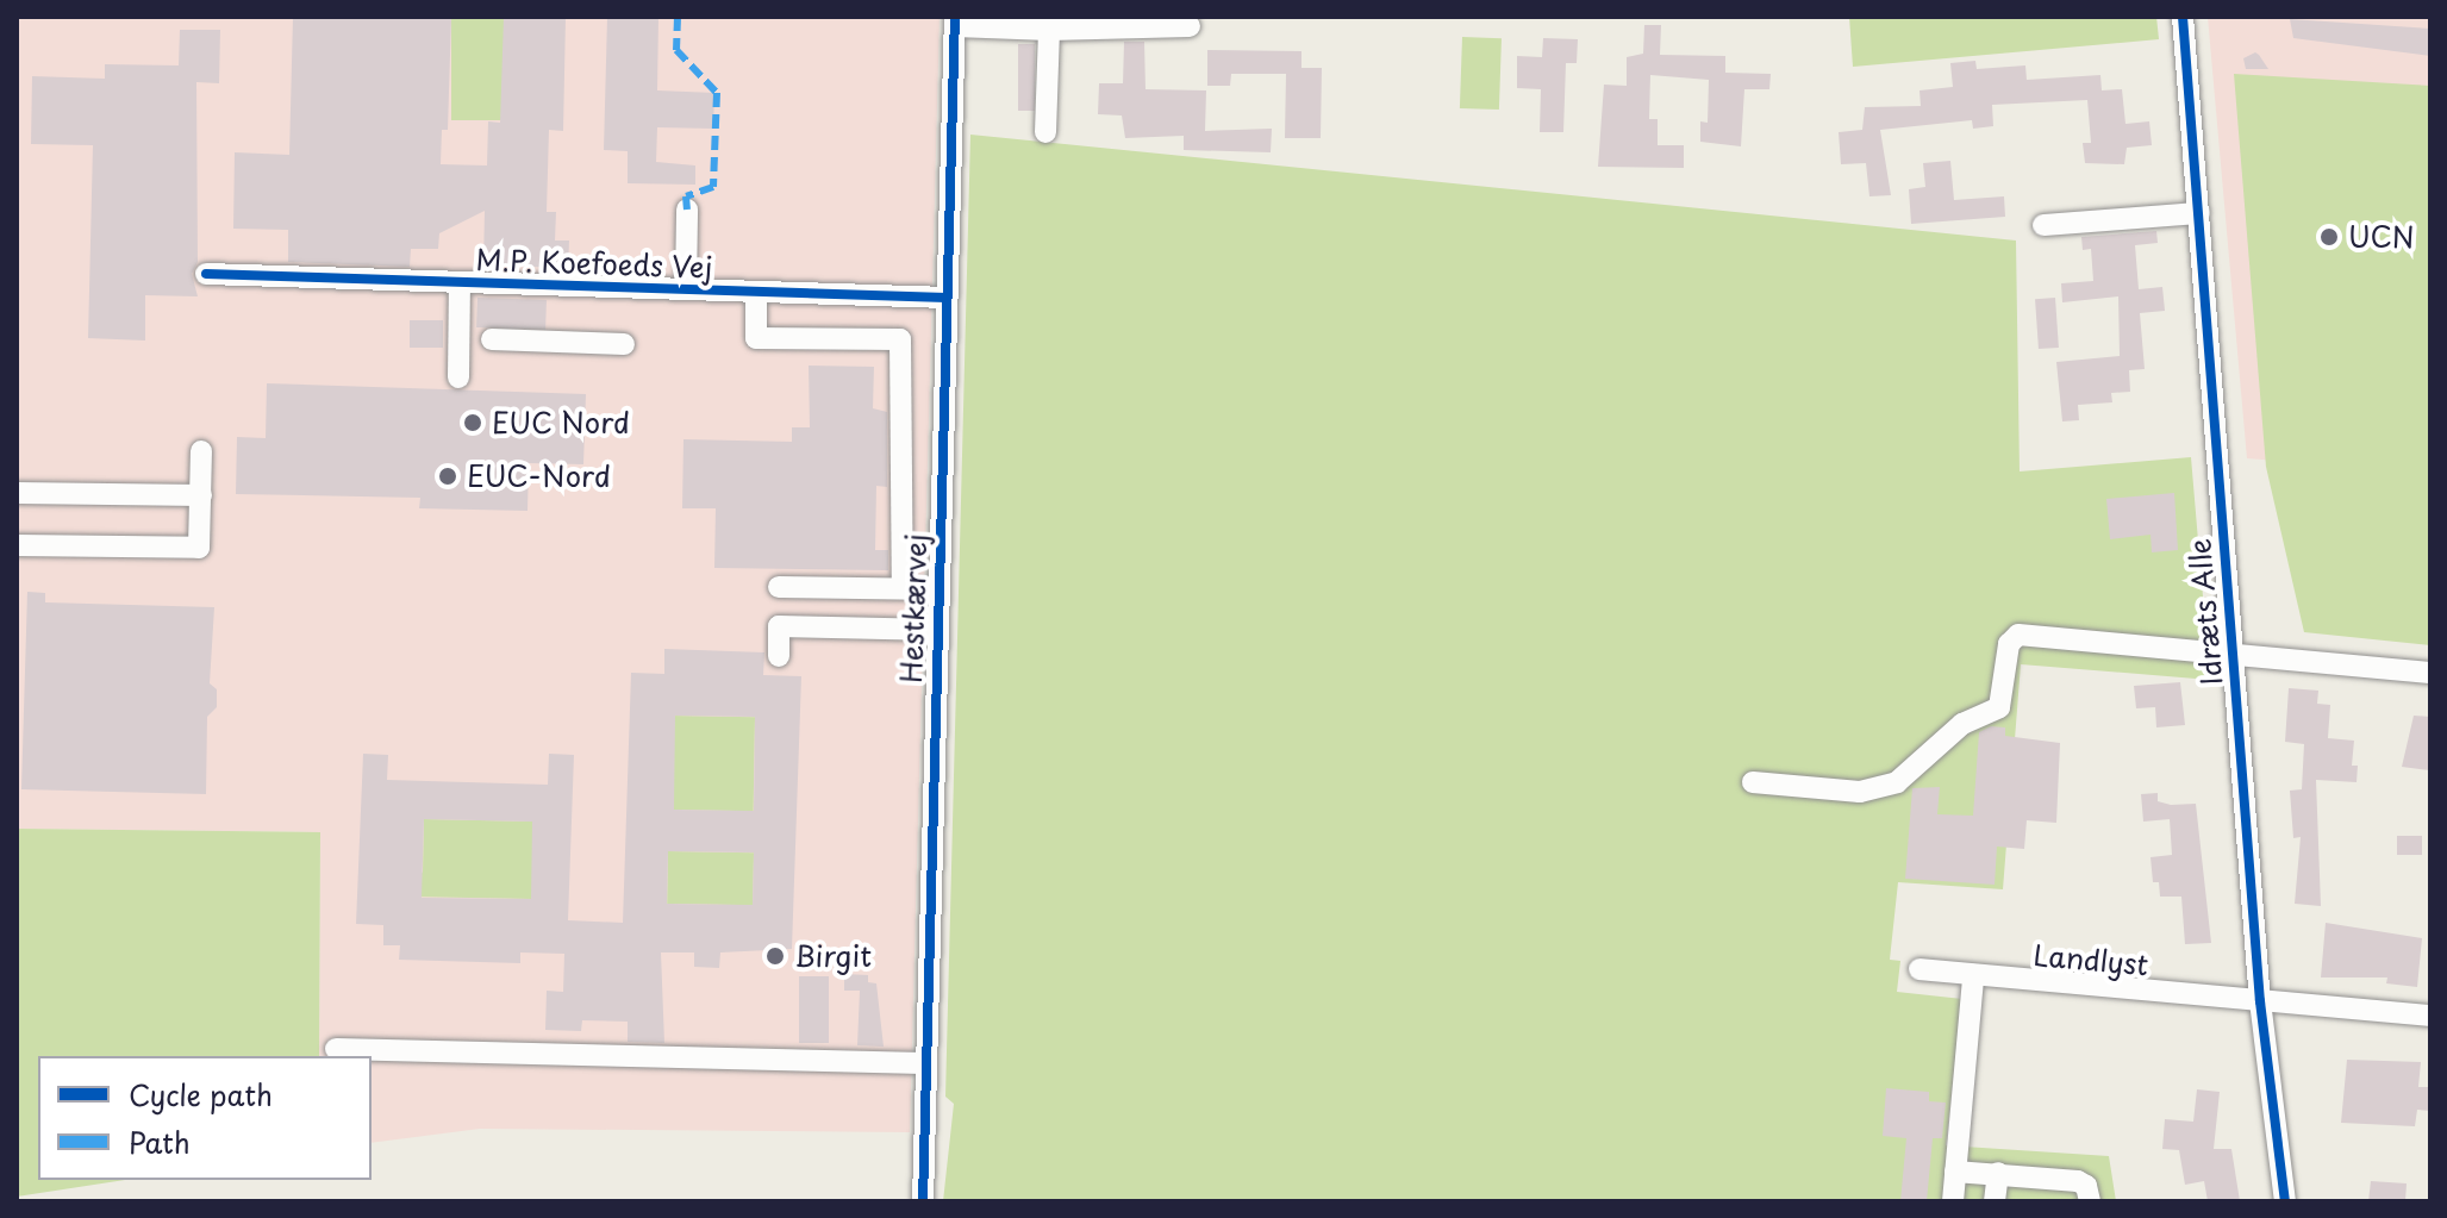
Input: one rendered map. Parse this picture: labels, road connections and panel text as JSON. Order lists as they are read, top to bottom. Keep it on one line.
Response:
{"streets":{"street":["M.P. Koefoeds Vej","Hestkærvej","Idræts Alle","Landlyst"]},"crossings":[["M.P. Koefoeds Vej","Hestkærvej"],["Idræts Alle","Landlyst"]],"places":["UCN","EUC Nord","EUC-Nord","Birgit"],"legend":["Cycle path","Path"]}
